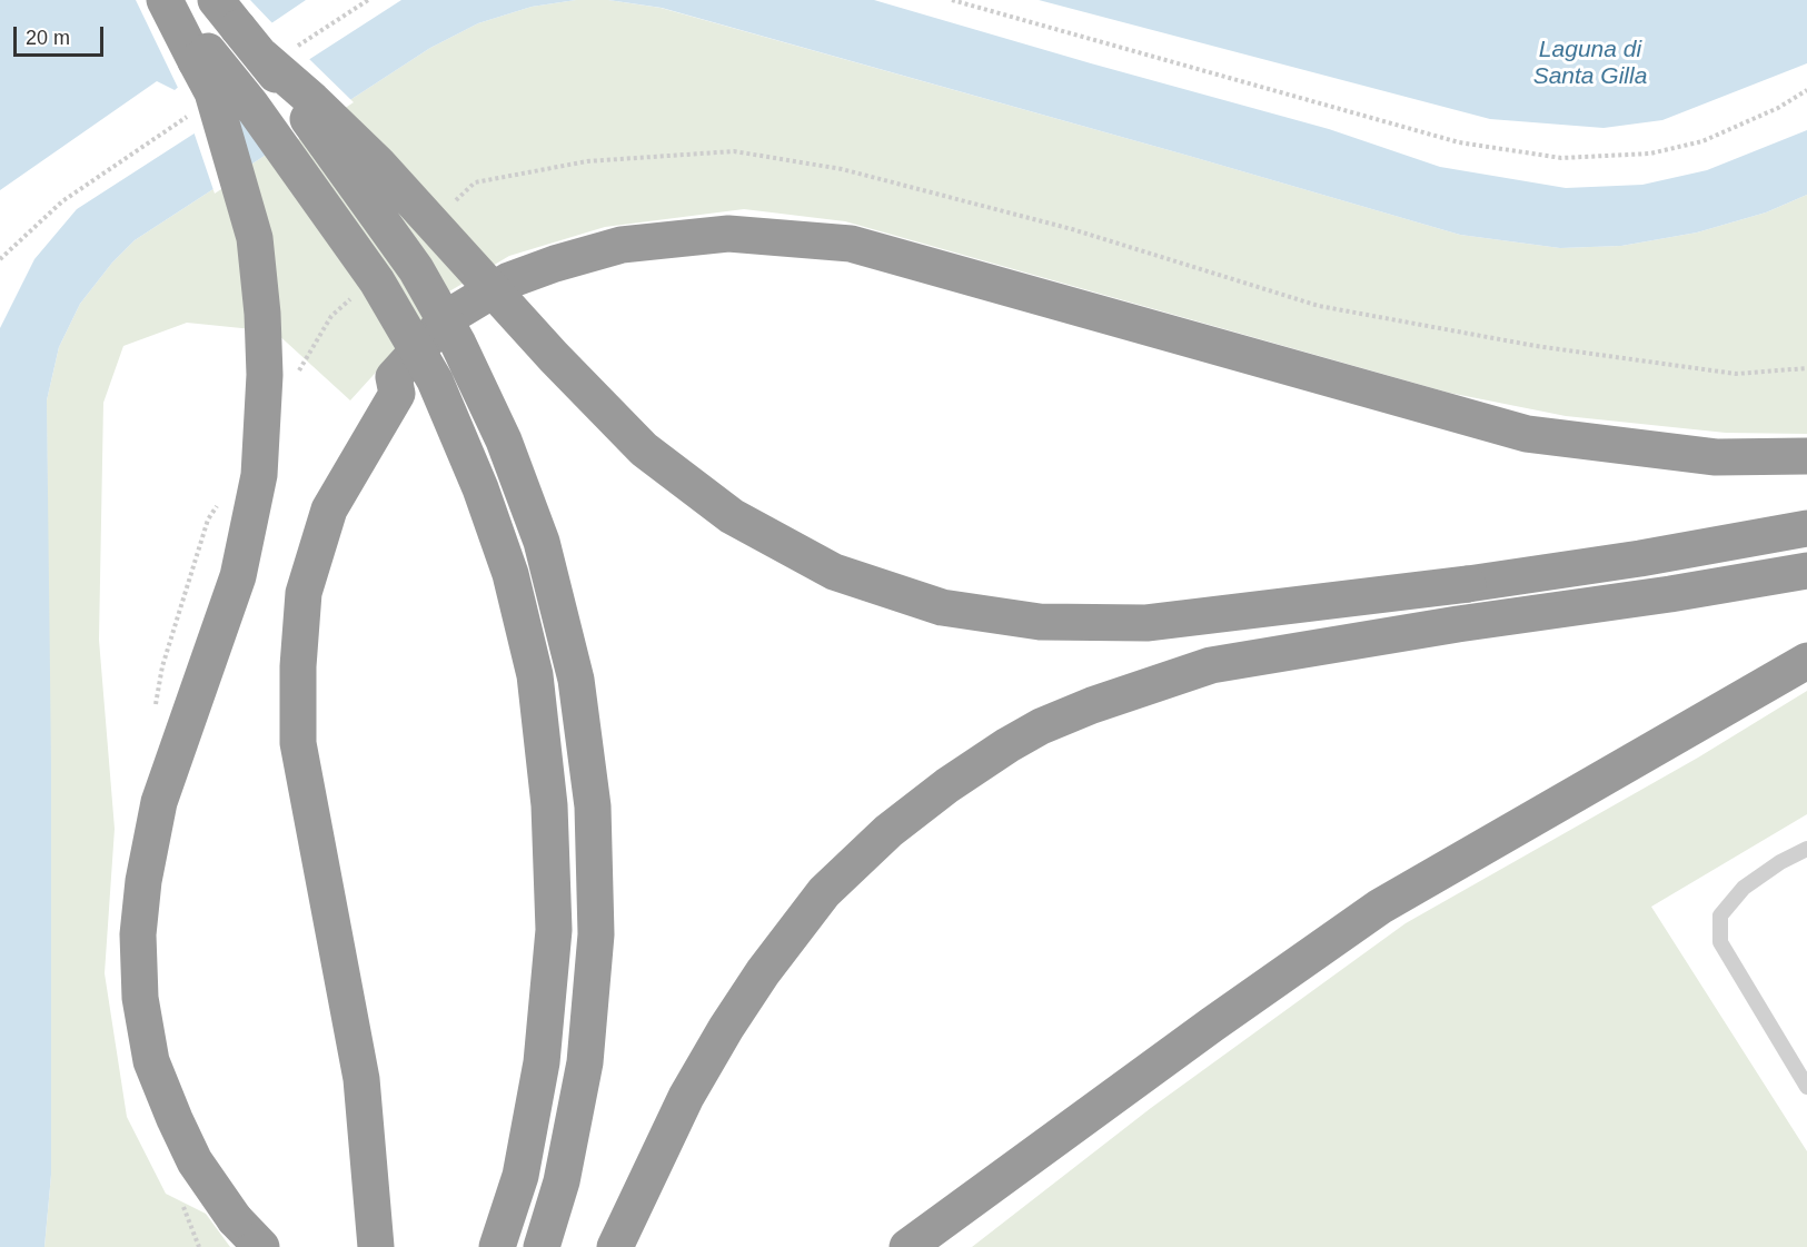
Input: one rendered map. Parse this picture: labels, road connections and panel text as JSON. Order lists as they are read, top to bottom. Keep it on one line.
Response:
{"water":["Laguna di Santa Gilla"],"scale_bar":"20 m"}
